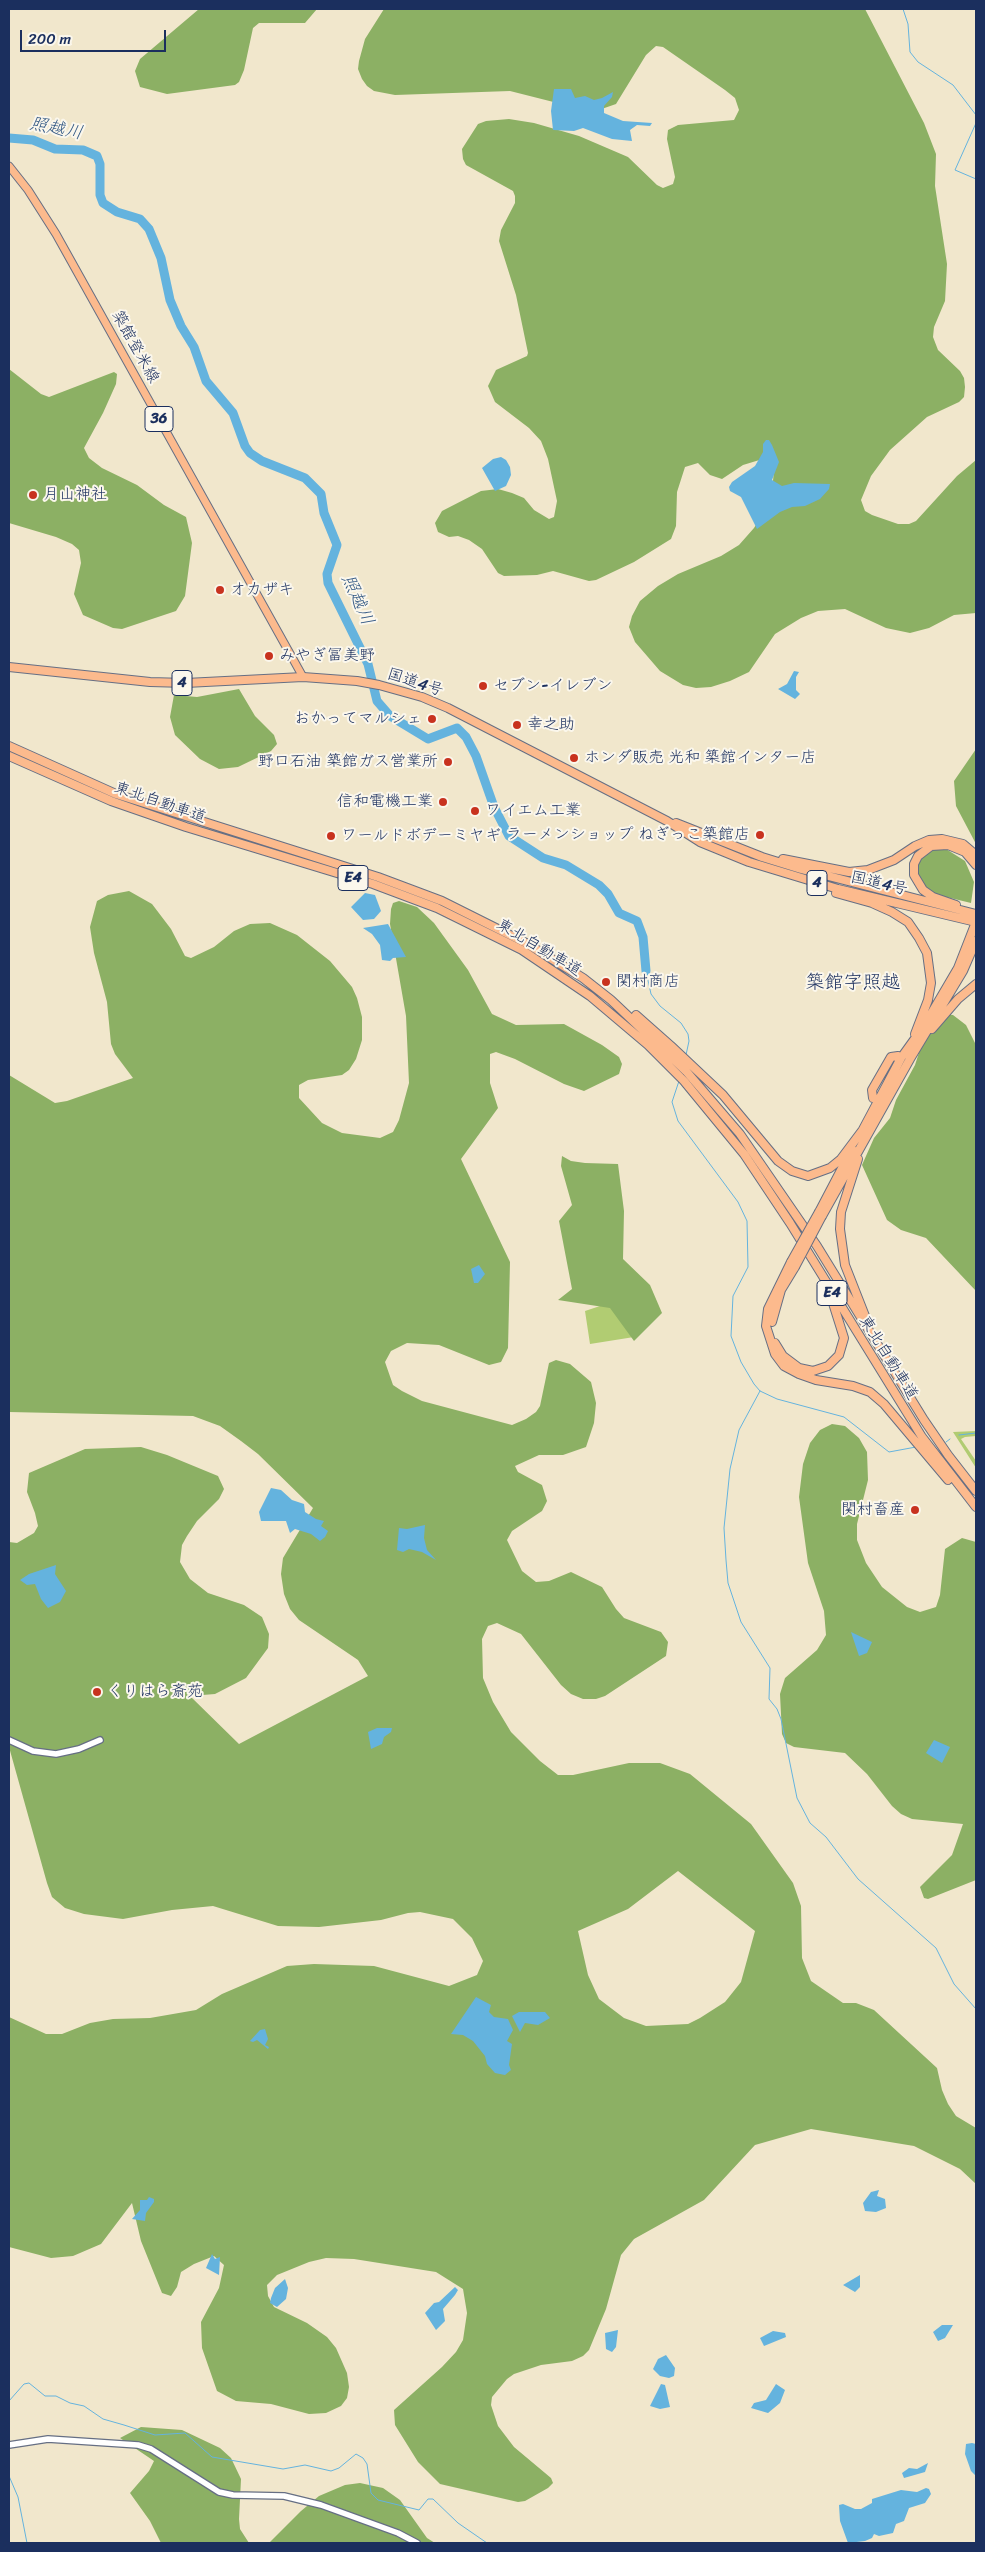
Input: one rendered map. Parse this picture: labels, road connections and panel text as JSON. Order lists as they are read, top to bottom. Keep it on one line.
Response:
{"streets":{"highway":["4","国道4号","東北自動車道","E4"],"main road":["築館登米線","36"]},"crossings":[["築館登米線","国道4号"]],"districts":["築館字照越"],"water":["照越川"],"places":["月山神社","オカザキ","みやぎ冨美野","セブン-イレブン","おかってマルシェ","幸之助","ホンダ販売 光和 築館インター店","野口石油 築館ガス営業所","信和電機工業","ワイエム工業","ラーメンショップ ねぎっこ築館店","ワールドボデーミヤギ","関村商店","関村畜産","くりはら斎苑"],"scale_bar":"200 m"}
